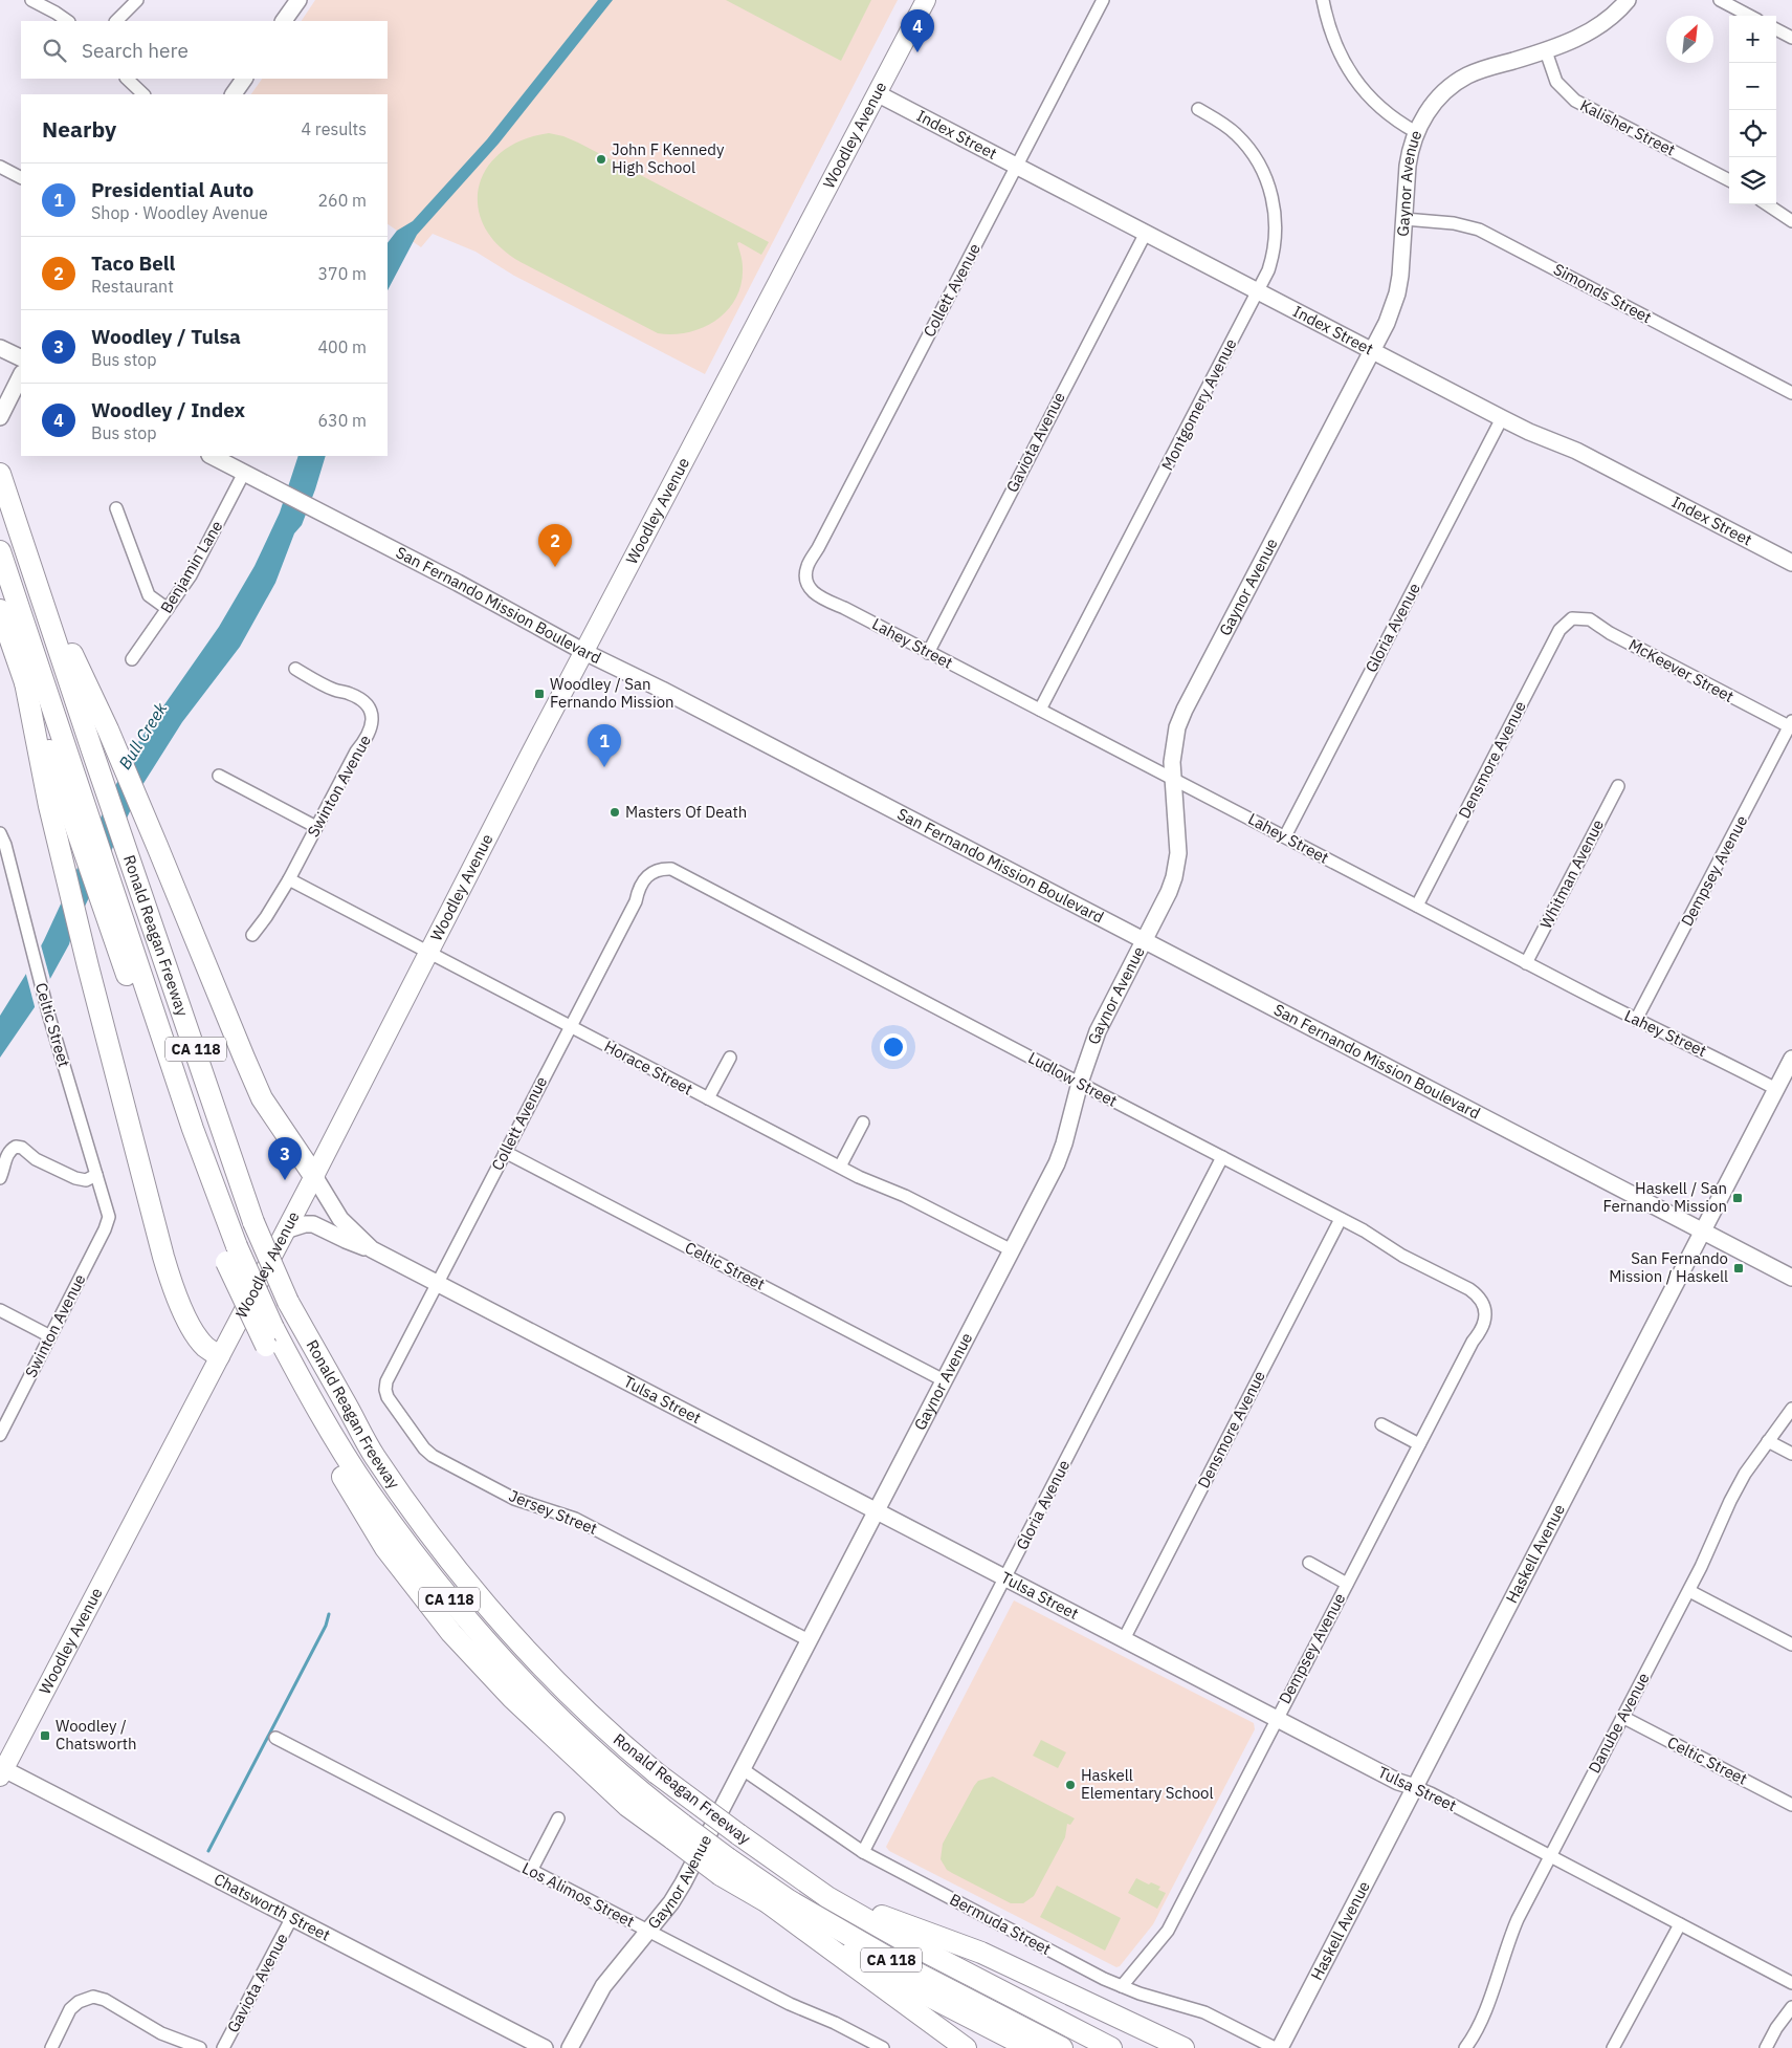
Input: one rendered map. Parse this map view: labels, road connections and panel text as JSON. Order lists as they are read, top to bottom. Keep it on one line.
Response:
{"streets":{"highway":["Ronald Reagan Freeway","CA 118"],"main road":["Woodley Avenue"],"street":["Kalisher Street","Index Street","Gaynor Avenue","Collett Avenue","Simonds Street","Montgomery Avenue","Gaviota Avenue","Benjamin Lane","San Fernando Mission Boulevard","Gloria Avenue","Lahey Street","McKeever Street","Densmore Avenue","Swinton Avenue","Dempsey Avenue","Whitman Avenue","Celtic Street","Horace Street","Ludlow Street","Tulsa Street","Jersey Street","Haskell Avenue","Danube Avenue","Los Alimos Street","Chatsworth Street","Bermuda Street"]},"crossings":[["Kalisher Street","Gaynor Avenue"],["Index Street","Woodley Avenue"],["Index Street","Gaynor Avenue"],["Index Street","Collett Avenue"],["Index Street","Montgomery Avenue"],["Index Street","Gaviota Avenue"],["Index Street","Gloria Avenue"],["Woodley Avenue","San Fernando Mission Boulevard"],["Woodley Avenue","Horace Street"],["Woodley Avenue","Tulsa Street"],["Woodley Avenue","Chatsworth Street"],["Gaynor Avenue","Simonds Street"],["Gaynor Avenue","San Fernando Mission Boulevard"],["Gaynor Avenue","Lahey Street"],["Gaynor Avenue","Celtic Street"],["Gaynor Avenue","Horace Street"],["Gaynor Avenue","Ludlow Street"],["Gaynor Avenue","Tulsa Street"],["Gaynor Avenue","Jersey Street"],["Gaynor Avenue","Los Alimos Street"],["Gaynor Avenue","Bermuda Street"],["Collett Avenue","Lahey Street"],["Collett Avenue","Celtic Street"],["Collett Avenue","Horace Street"],["Collett Avenue","Ludlow Street"],["Collett Avenue","Tulsa Street"],["Collett Avenue","Jersey Street"],["Montgomery Avenue","Lahey Street"],["Gaviota Avenue","Lahey Street"],["Gaviota Avenue","Chatsworth Street"],["Benjamin Lane","San Fernando Mission Boulevard"],["San Fernando Mission Boulevard","Haskell Avenue"],["Gloria Avenue","Lahey Street"],["Gloria Avenue","Ludlow Street"],["Gloria Avenue","Tulsa Street"],["Gloria Avenue","Bermuda Street"],["Lahey Street","Densmore Avenue"],["Lahey Street","Dempsey Avenue"],["Lahey Street","Whitman Avenue"],["Lahey Street","Haskell Avenue"],["McKeever Street","Densmore Avenue"],["McKeever Street","Dempsey Avenue"],["Densmore Avenue","Ludlow Street"],["Densmore Avenue","Tulsa Street"],["Swinton Avenue","Celtic Street"],["Swinton Avenue","Horace Street"],["Dempsey Avenue","Ludlow Street"],["Dempsey Avenue","Tulsa Street"],["Dempsey Avenue","Bermuda Street"],["Celtic Street","Danube Avenue"],["Tulsa Street","Haskell Avenue"],["Tulsa Street","Danube Avenue"]],"water":["Bull Creek"],"places":{"other":["John F Kennedy High School","Masters Of Death","Haskell Elementary School"],"transit":["Woodley / San Fernando Mission","Haskell / San Fernando Mission","San Fernando Mission / Haskell","Woodley / Chatsworth"]},"north":"top right","page":{"pins":["4","2","1","3"],"map_buttons":["+","−"],"search":"Search here","heading":["Nearby","4 results"],"list":[{"mark":"1","name":"Presidential Auto","note":"Shop · Woodley Avenue","value":"260 m"},{"mark":"2","name":"Taco Bell","note":"Restaurant","value":"370 m"},{"mark":"3","name":"Woodley / Tulsa","note":"Bus stop","value":"400 m"},{"mark":"4","name":"Woodley / Index","note":"Bus stop","value":"630 m"}]}}
